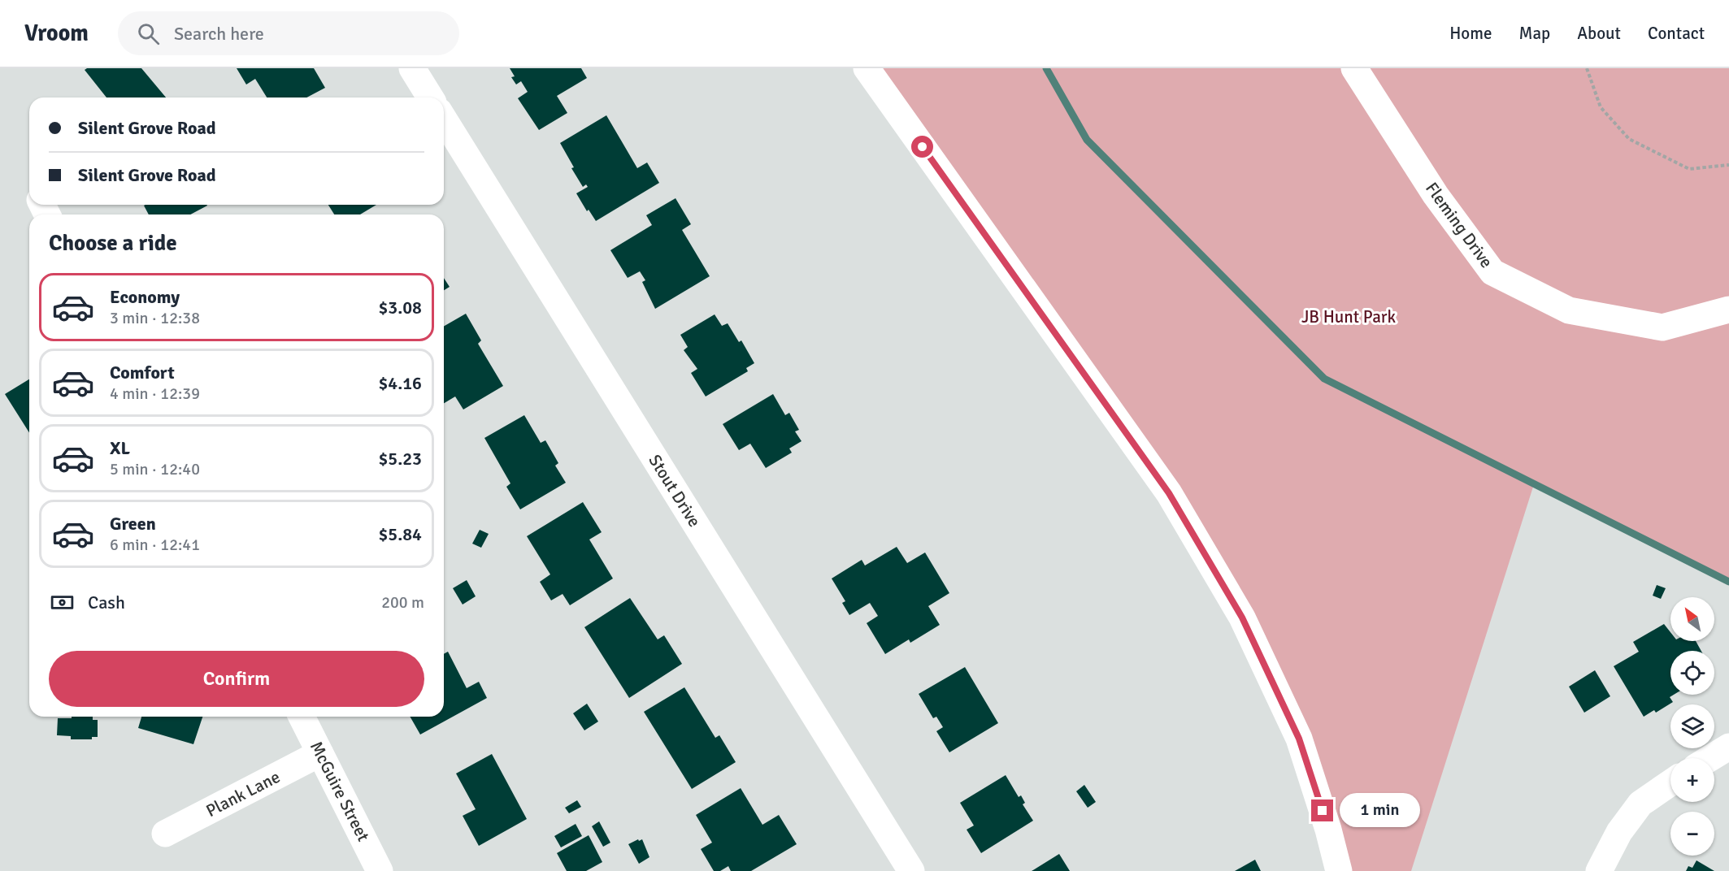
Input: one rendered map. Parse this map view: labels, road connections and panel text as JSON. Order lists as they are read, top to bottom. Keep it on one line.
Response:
{"streets":{"street":["Fleming Drive","Stout Drive","McGuire Street","Plank Lane"]},"crossings":[["McGuire Street","Plank Lane"]],"parks":["JB Hunt Park"],"north":"top left","page":{"header":"Vroom","search":"Search here","nav":["Home","Map","About","Contact"],"banner":["Silent Grove Road","Silent Grove Road"],"heading":"Choose a ride","list":[{"name":"Economy","note":"3 min · 12:38","value":"$3.08"},{"name":"Comfort","note":"4 min · 12:39","value":"$4.16"},{"name":"XL","note":"5 min · 12:40","value":"$5.23"},{"name":"Green","note":"6 min · 12:41","value":"$5.84"}],"pay":["Cash","200 m"],"map_buttons":["+","−"],"buttons":"Confirm","bubble":"1 min"}}
